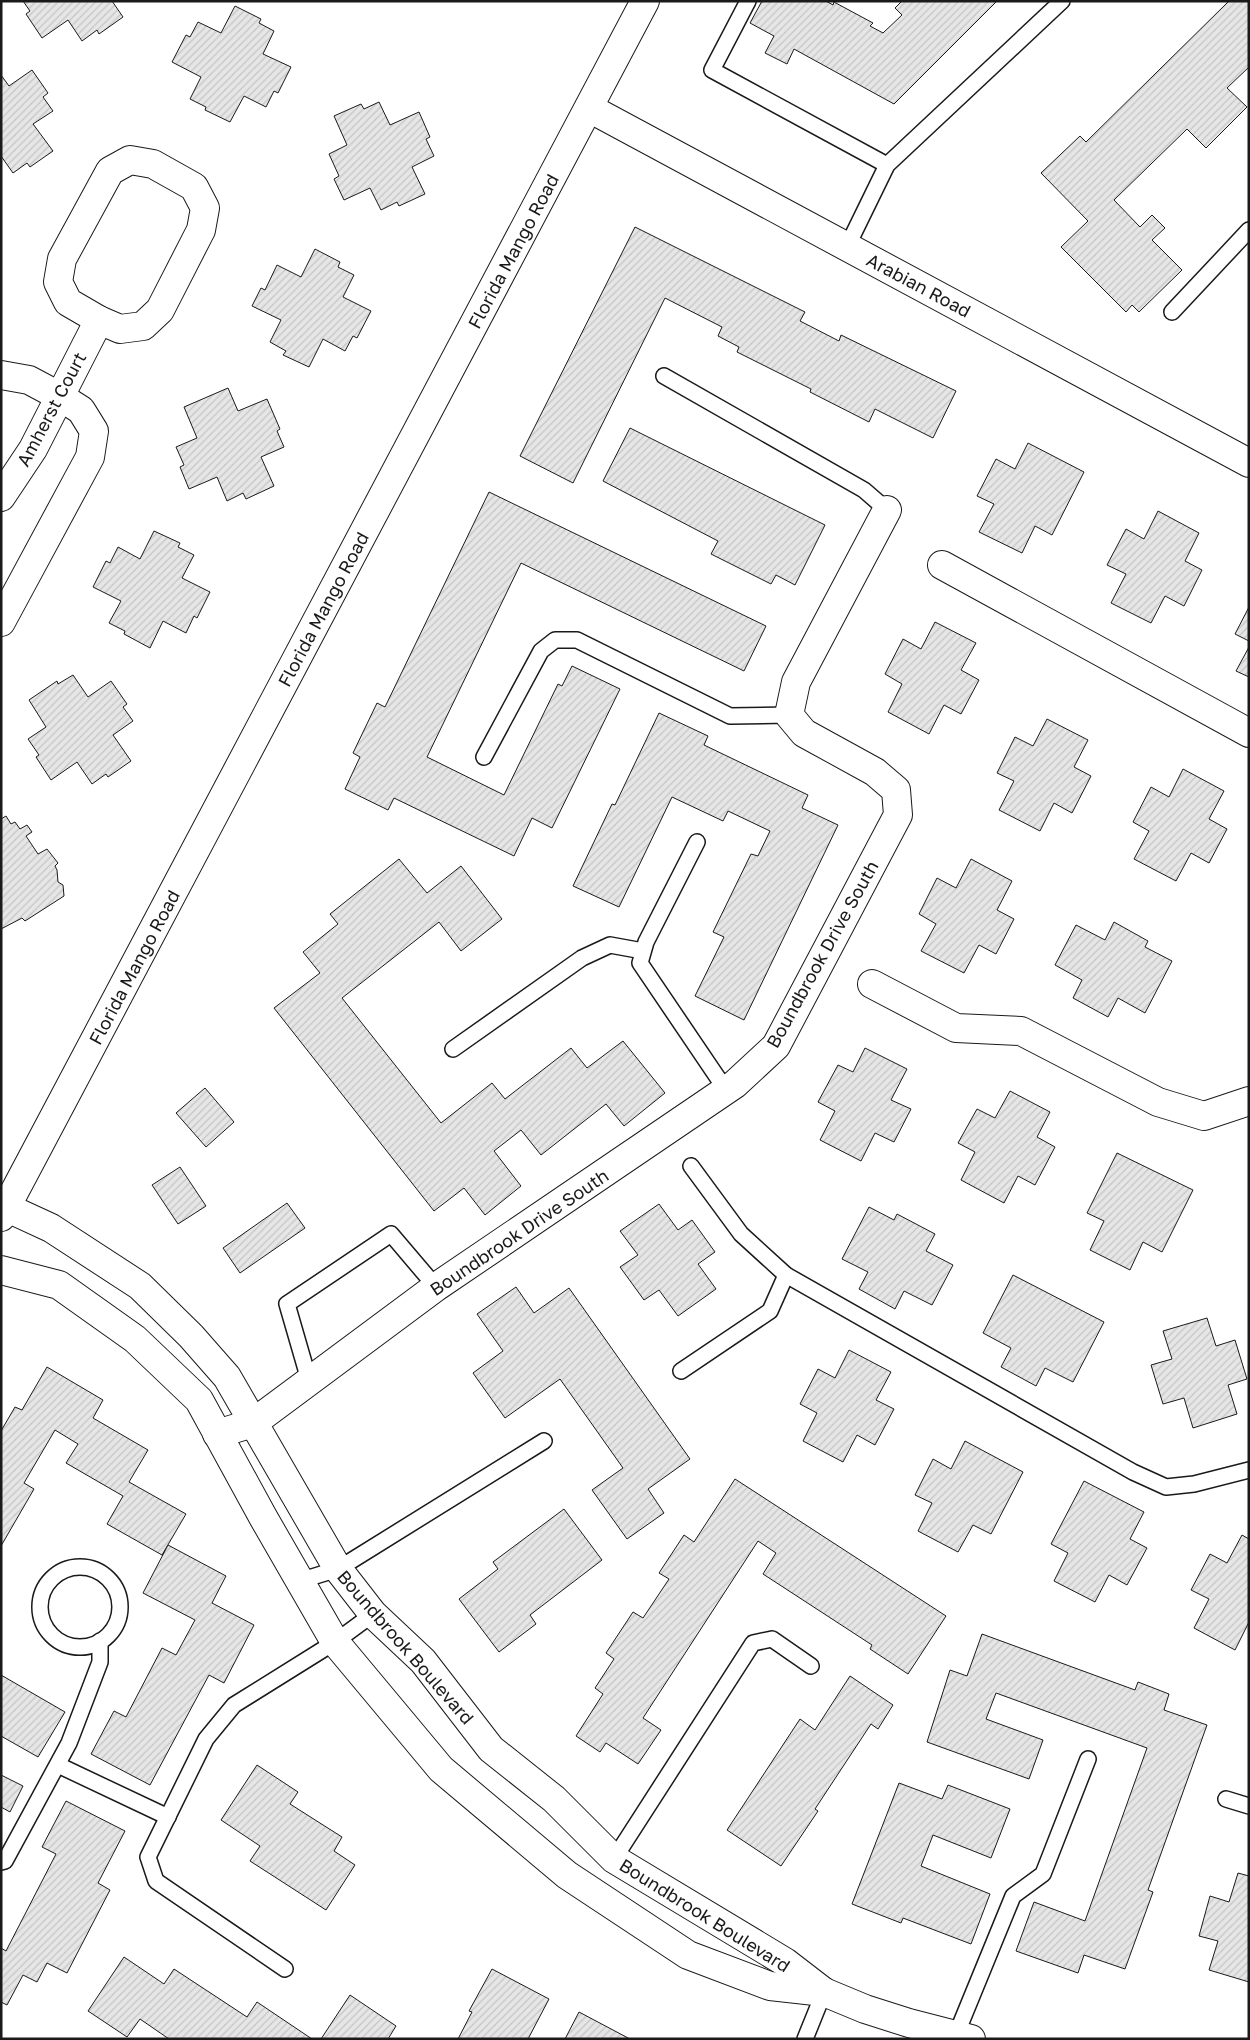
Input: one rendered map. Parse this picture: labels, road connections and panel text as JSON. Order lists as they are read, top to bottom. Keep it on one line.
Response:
{"streets":{"street":["Florida Mango Road","Arabian Road","Amherst Court","Boundbrook Drive South","Boundbrook Boulevard"]},"crossings":[["Florida Mango Road","Arabian Road"],["Florida Mango Road","Boundbrook Boulevard"],["Boundbrook Drive South","Boundbrook Boulevard"]]}
